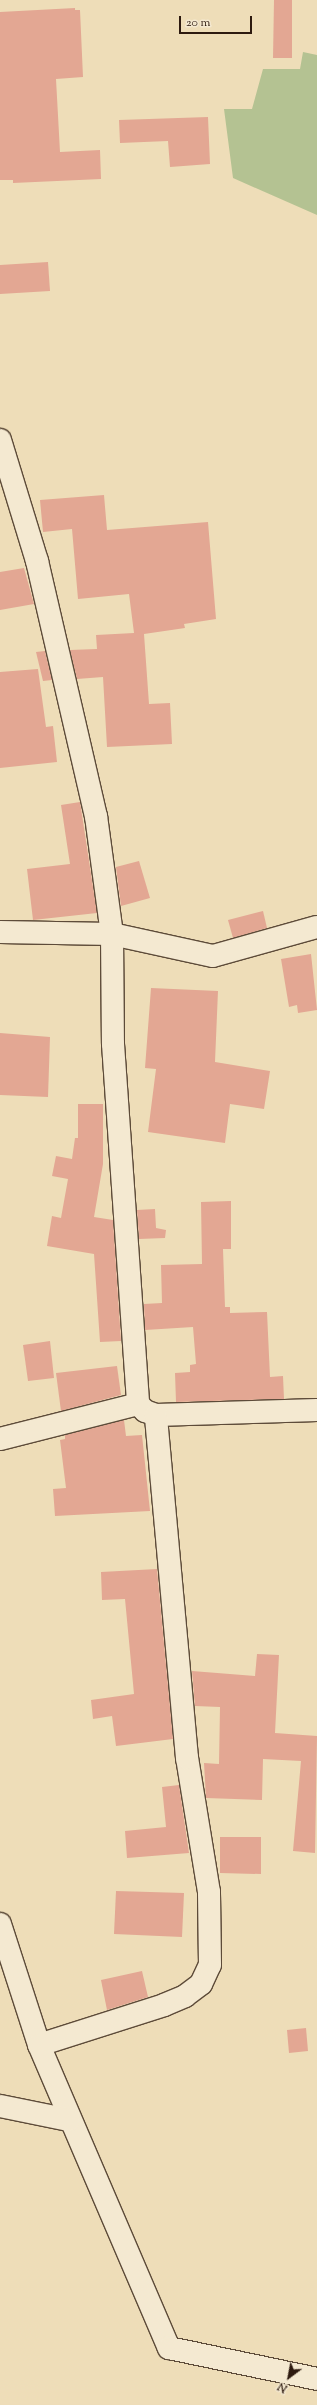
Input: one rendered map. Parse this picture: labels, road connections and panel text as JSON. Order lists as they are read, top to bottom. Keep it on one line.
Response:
{"scale_bar":"20 m","north":"bottom left"}
